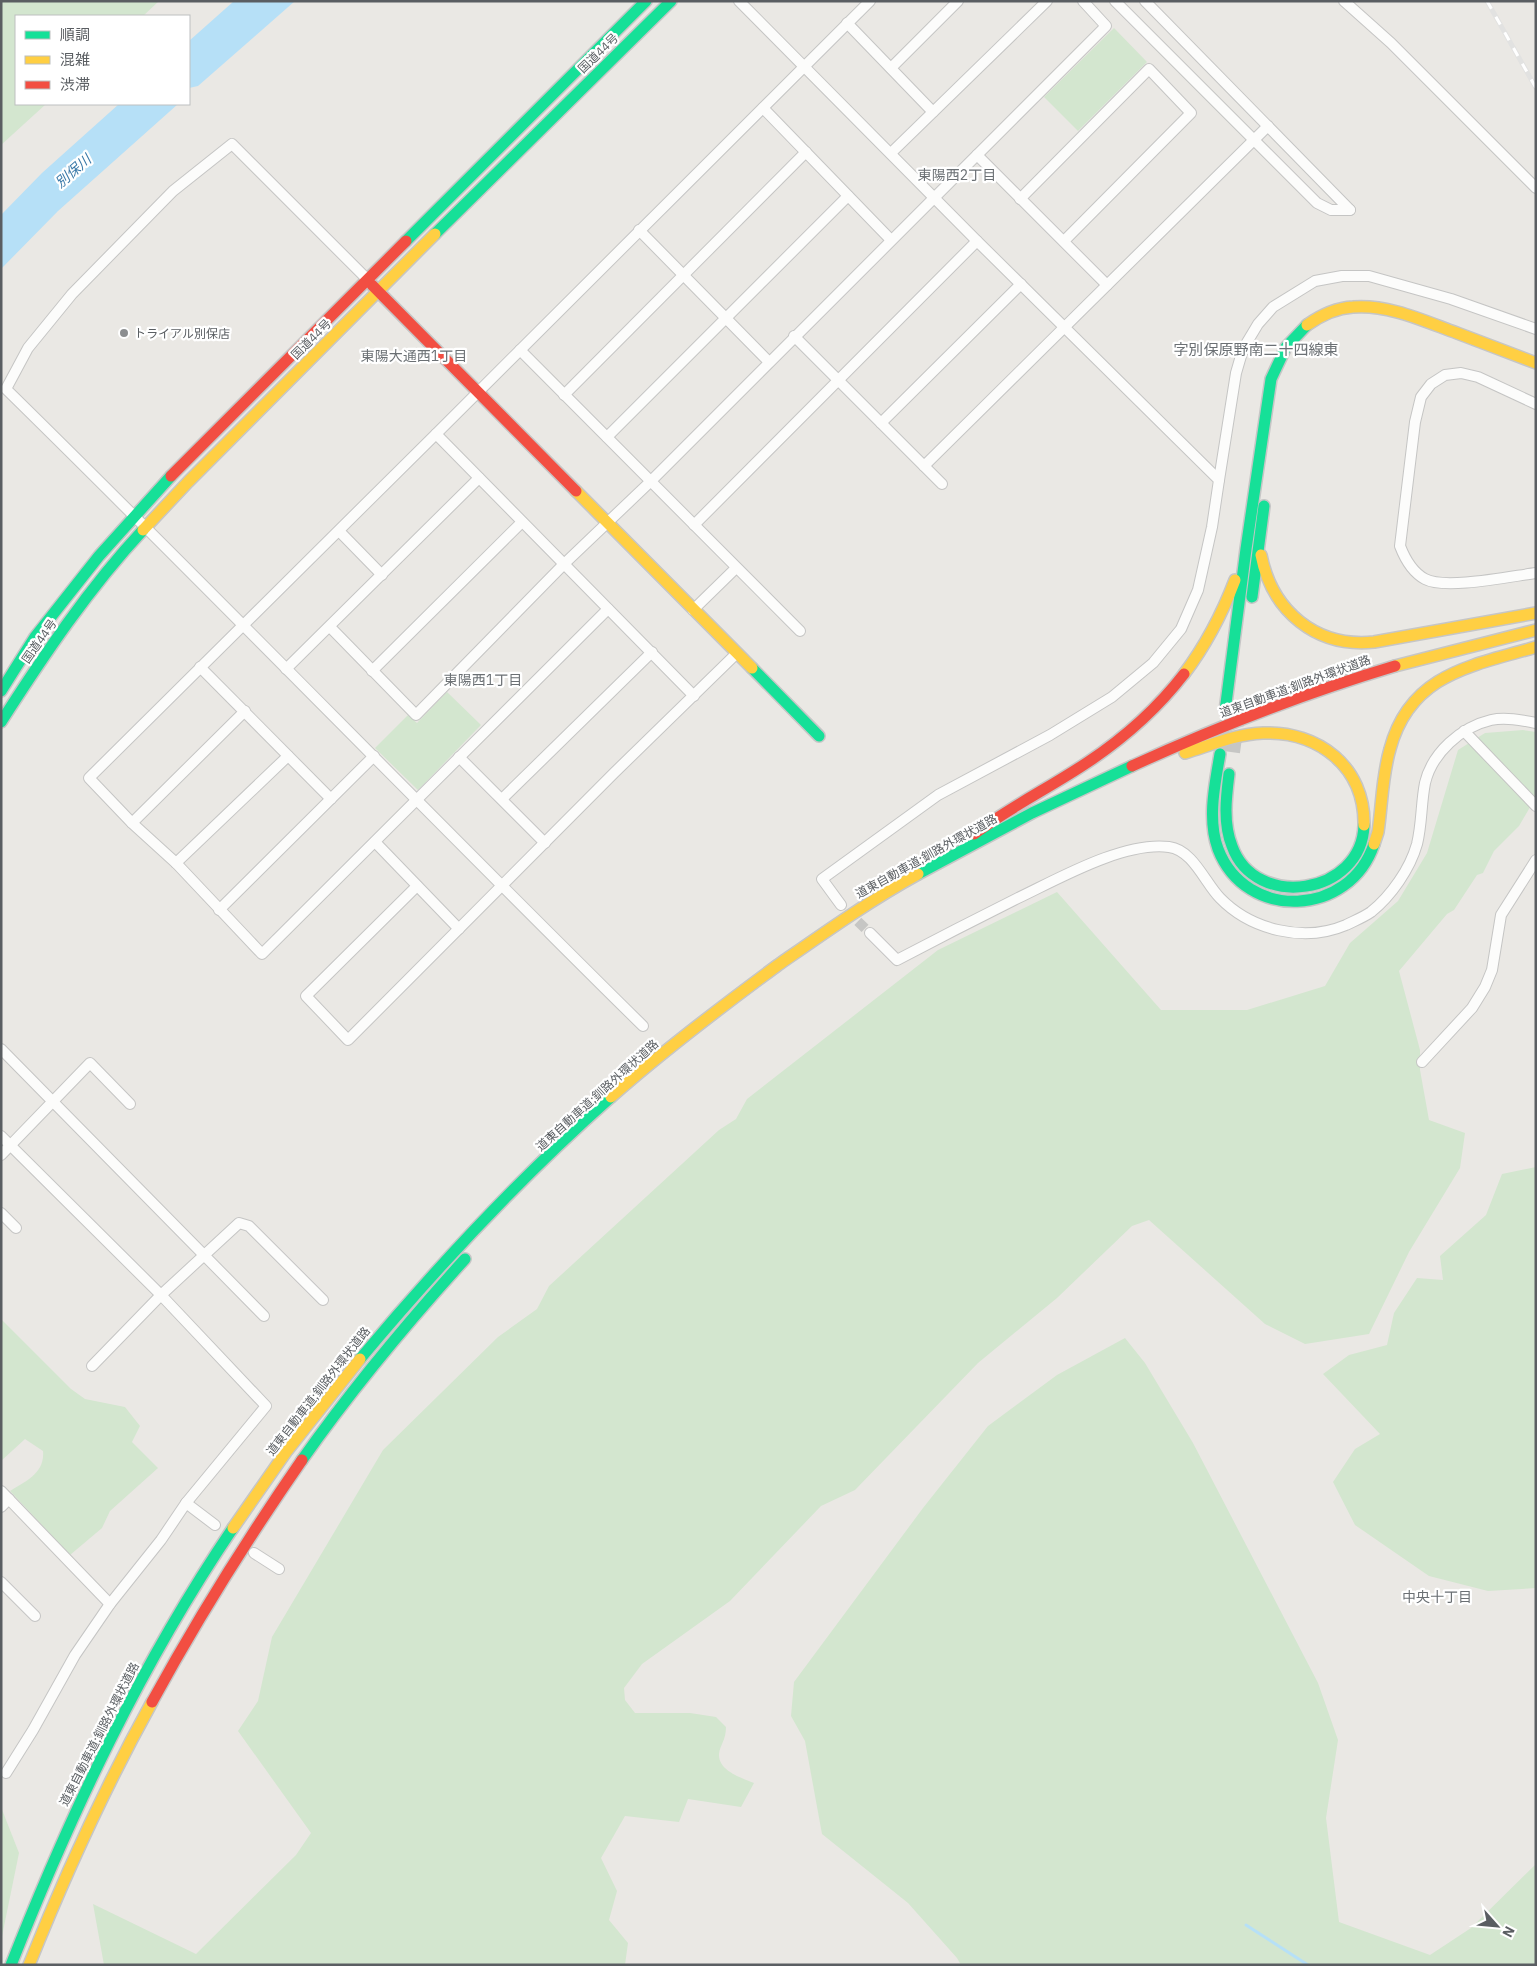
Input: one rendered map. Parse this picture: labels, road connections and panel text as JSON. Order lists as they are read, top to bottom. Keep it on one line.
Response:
{"streets":{"main road":["国道44号","道東自動車道;釧路外環状道路"]},"districts":["東陽西2丁目","字別保原野南二十四線東","東陽大通西1丁目","東陽西1丁目","中央十丁目"],"water":["別保川"],"places":["トライアル別保店"],"legend":["順調","混雑","渋滞"],"north":"bottom right"}
